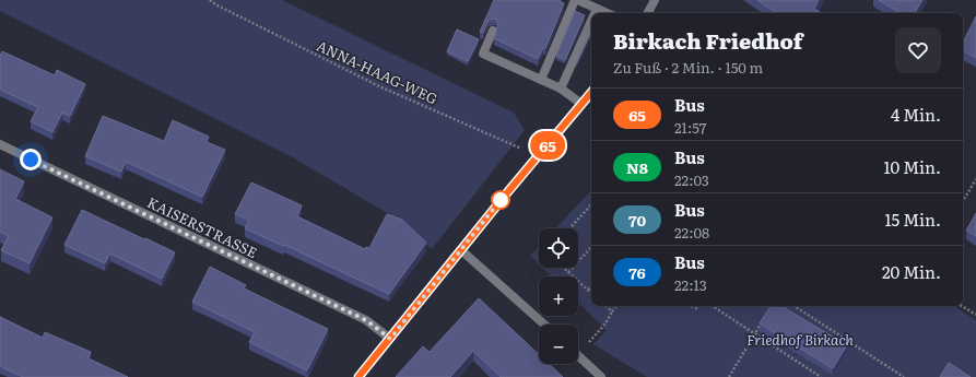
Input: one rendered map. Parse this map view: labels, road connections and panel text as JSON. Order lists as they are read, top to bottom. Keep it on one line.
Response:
{"streets":{"street":["KAISERSTRASSE"],"path":["ANNA-HAAG-WEG"]},"parks":["Friedhof Birkach"],"lines":["bus line 65"],"page":{"on_map":"65","heading":["Birkach Friedhof","Zu Fuß · 2 Min. · 150 m"],"list":[{"mark":"65","name":"Bus","note":"21:57","value":"4 Min."},{"mark":"N8","name":"Bus","note":"22:03","value":"10 Min."},{"mark":"70","name":"Bus","note":"22:08","value":"15 Min."},{"mark":"76","name":"Bus","note":"22:13","value":"20 Min."}],"map_buttons":["+","−"]}}
